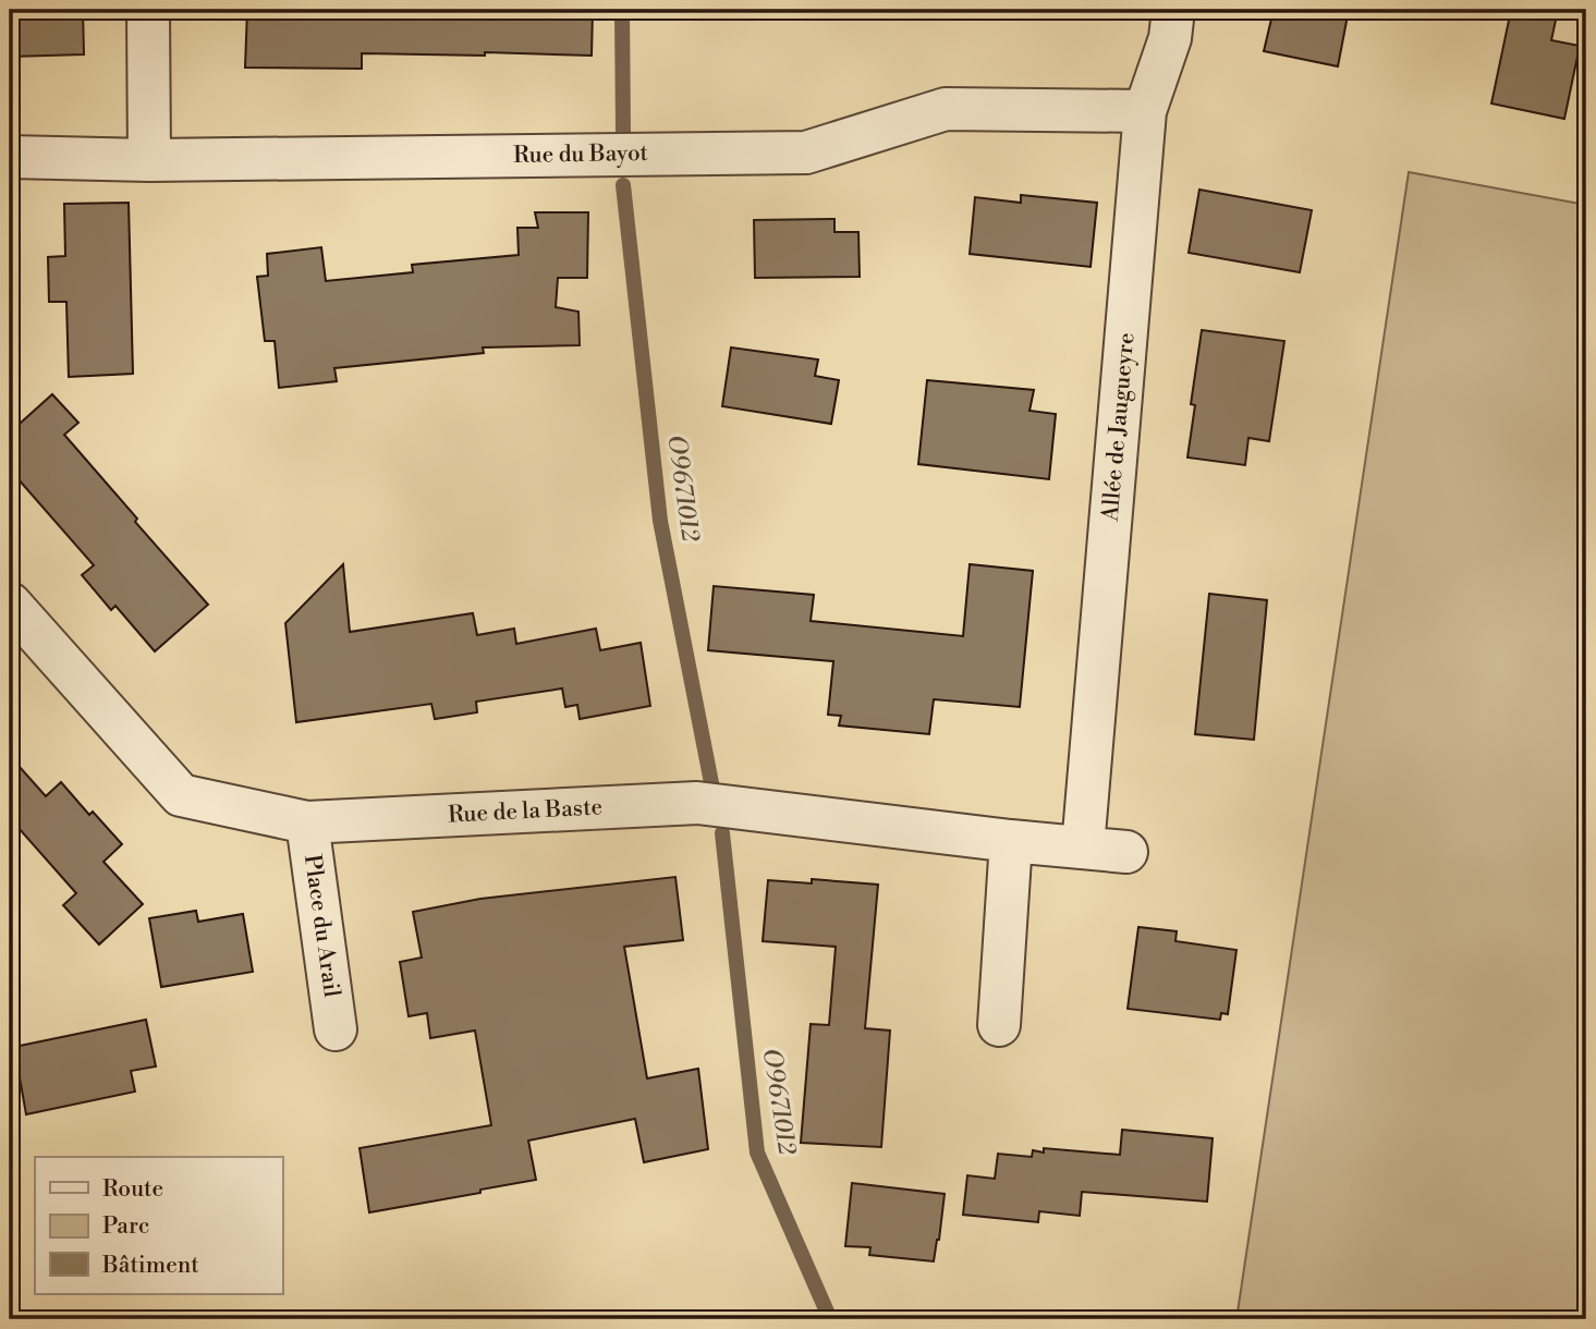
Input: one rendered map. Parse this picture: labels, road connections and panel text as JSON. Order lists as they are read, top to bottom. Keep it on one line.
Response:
{"streets":{"street":["Rue du Bayot","Allée de Jaugueyre","Rue de la Baste","Place du Arail"]},"crossings":[["Rue du Bayot","Allée de Jaugueyre"],["Allée de Jaugueyre","Rue de la Baste"],["Rue de la Baste","Place du Arail"]],"water":["O9671012"],"legend":["Route","Parc","Bâtiment"]}
